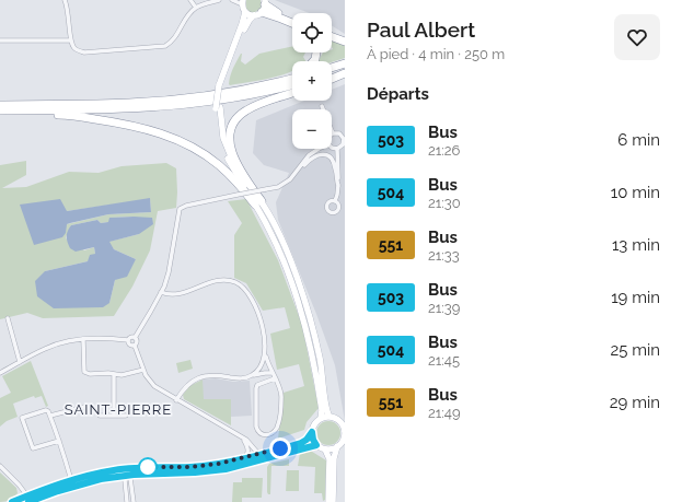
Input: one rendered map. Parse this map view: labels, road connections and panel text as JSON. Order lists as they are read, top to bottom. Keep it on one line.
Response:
{"districts":["SAINT-PIERRE"],"lines":["bus line 503"],"page":{"heading":[["Paul Albert","À pied · 4 min · 250 m"],"Départs"],"map_buttons":["+","−"],"list":[{"mark":"503","name":"Bus","note":"21:26","value":"6 min"},{"mark":"504","name":"Bus","note":"21:30","value":"10 min"},{"mark":"551","name":"Bus","note":"21:33","value":"13 min"},{"mark":"503","name":"Bus","note":"21:39","value":"19 min"},{"mark":"504","name":"Bus","note":"21:45","value":"25 min"},{"mark":"551","name":"Bus","note":"21:49","value":"29 min"}]}}
